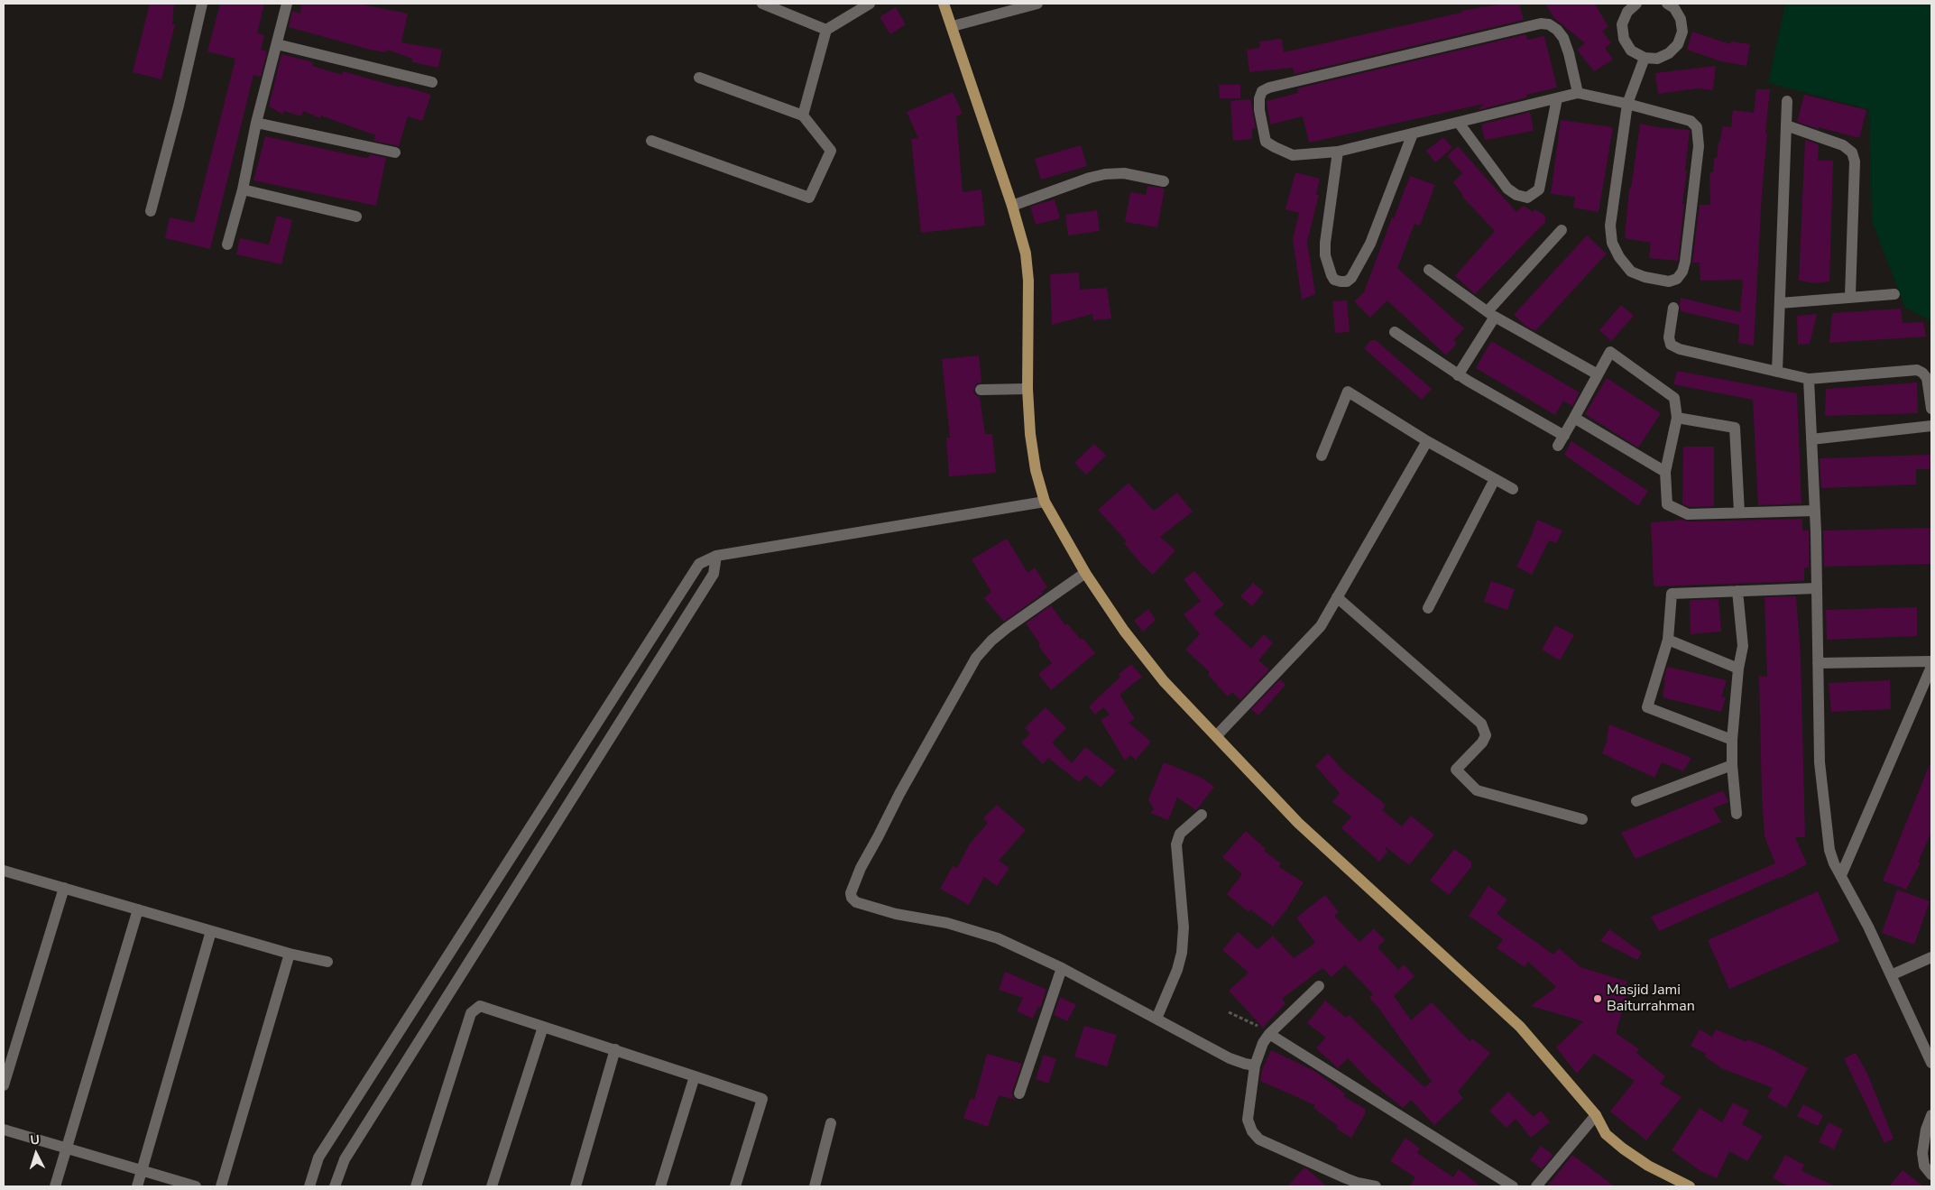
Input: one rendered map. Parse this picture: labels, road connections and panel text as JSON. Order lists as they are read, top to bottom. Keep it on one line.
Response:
{"places":["Masjid Jami Baiturrahman"],"north":"top"}
